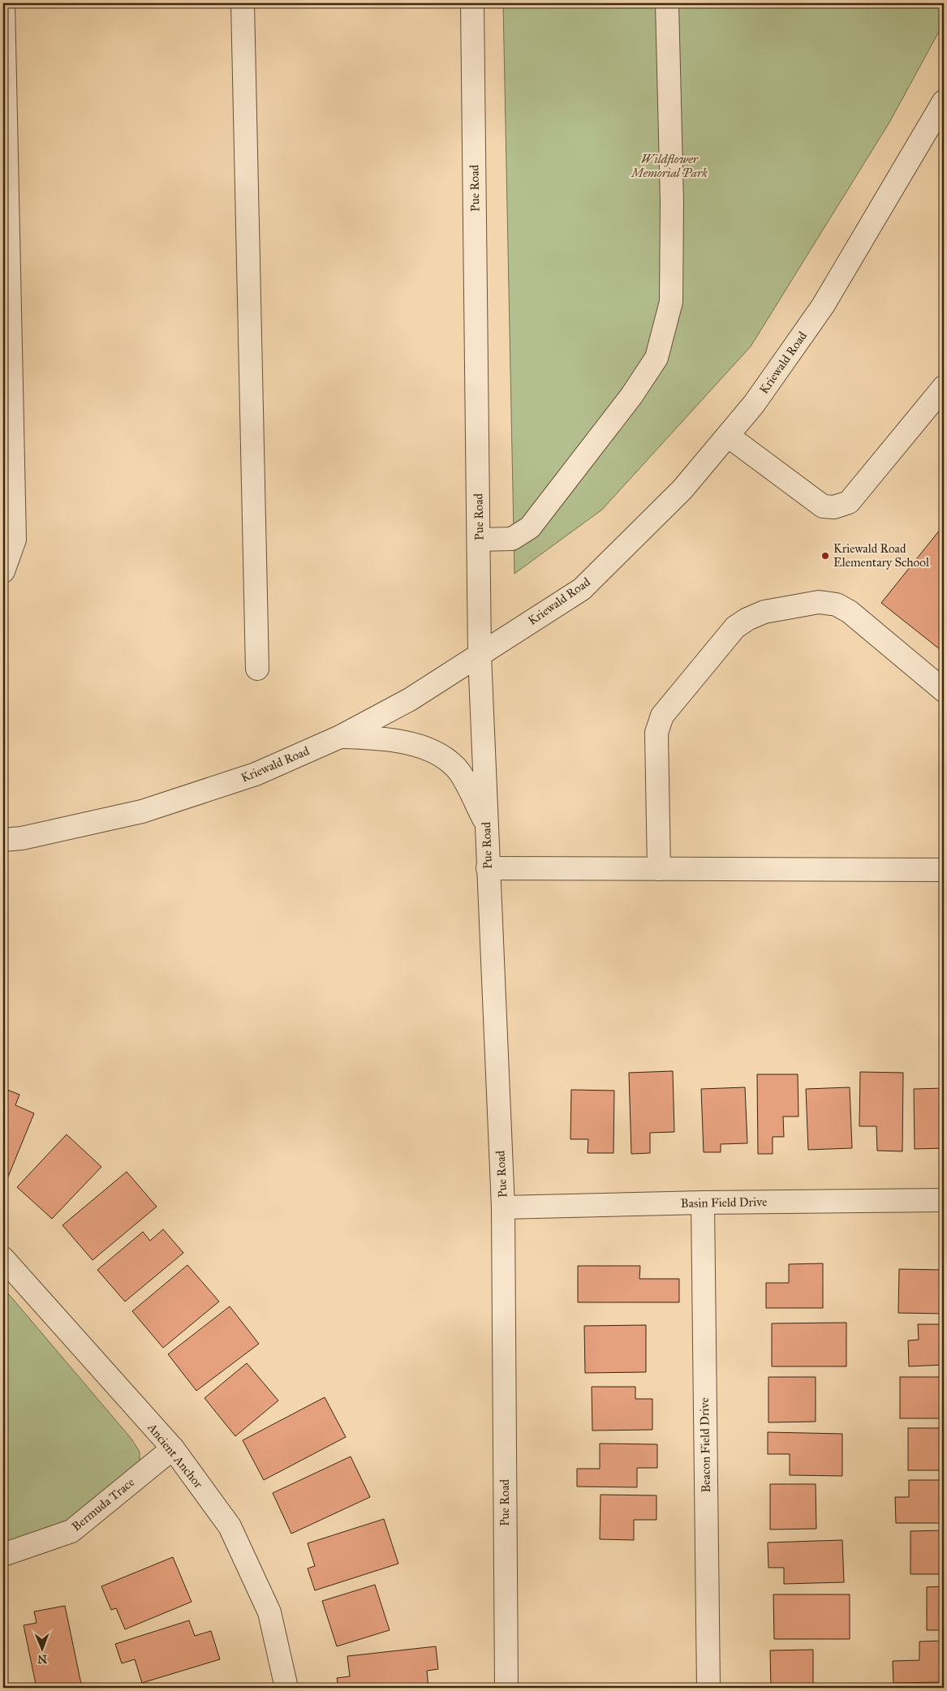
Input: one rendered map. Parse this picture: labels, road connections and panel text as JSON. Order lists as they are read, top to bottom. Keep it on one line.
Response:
{"streets":{"street":["Pue Road","Kriewald Road","Basin Field Drive","Beacon Field Drive","Ancient Anchor","Bermuda Trace"]},"crossings":[["Pue Road","Kriewald Road"],["Pue Road","Basin Field Drive"],["Basin Field Drive","Beacon Field Drive"],["Ancient Anchor","Bermuda Trace"]],"parks":["Wildflower Memorial Park"],"places":["Kriewald Road Elementary School"],"north":"bottom"}
